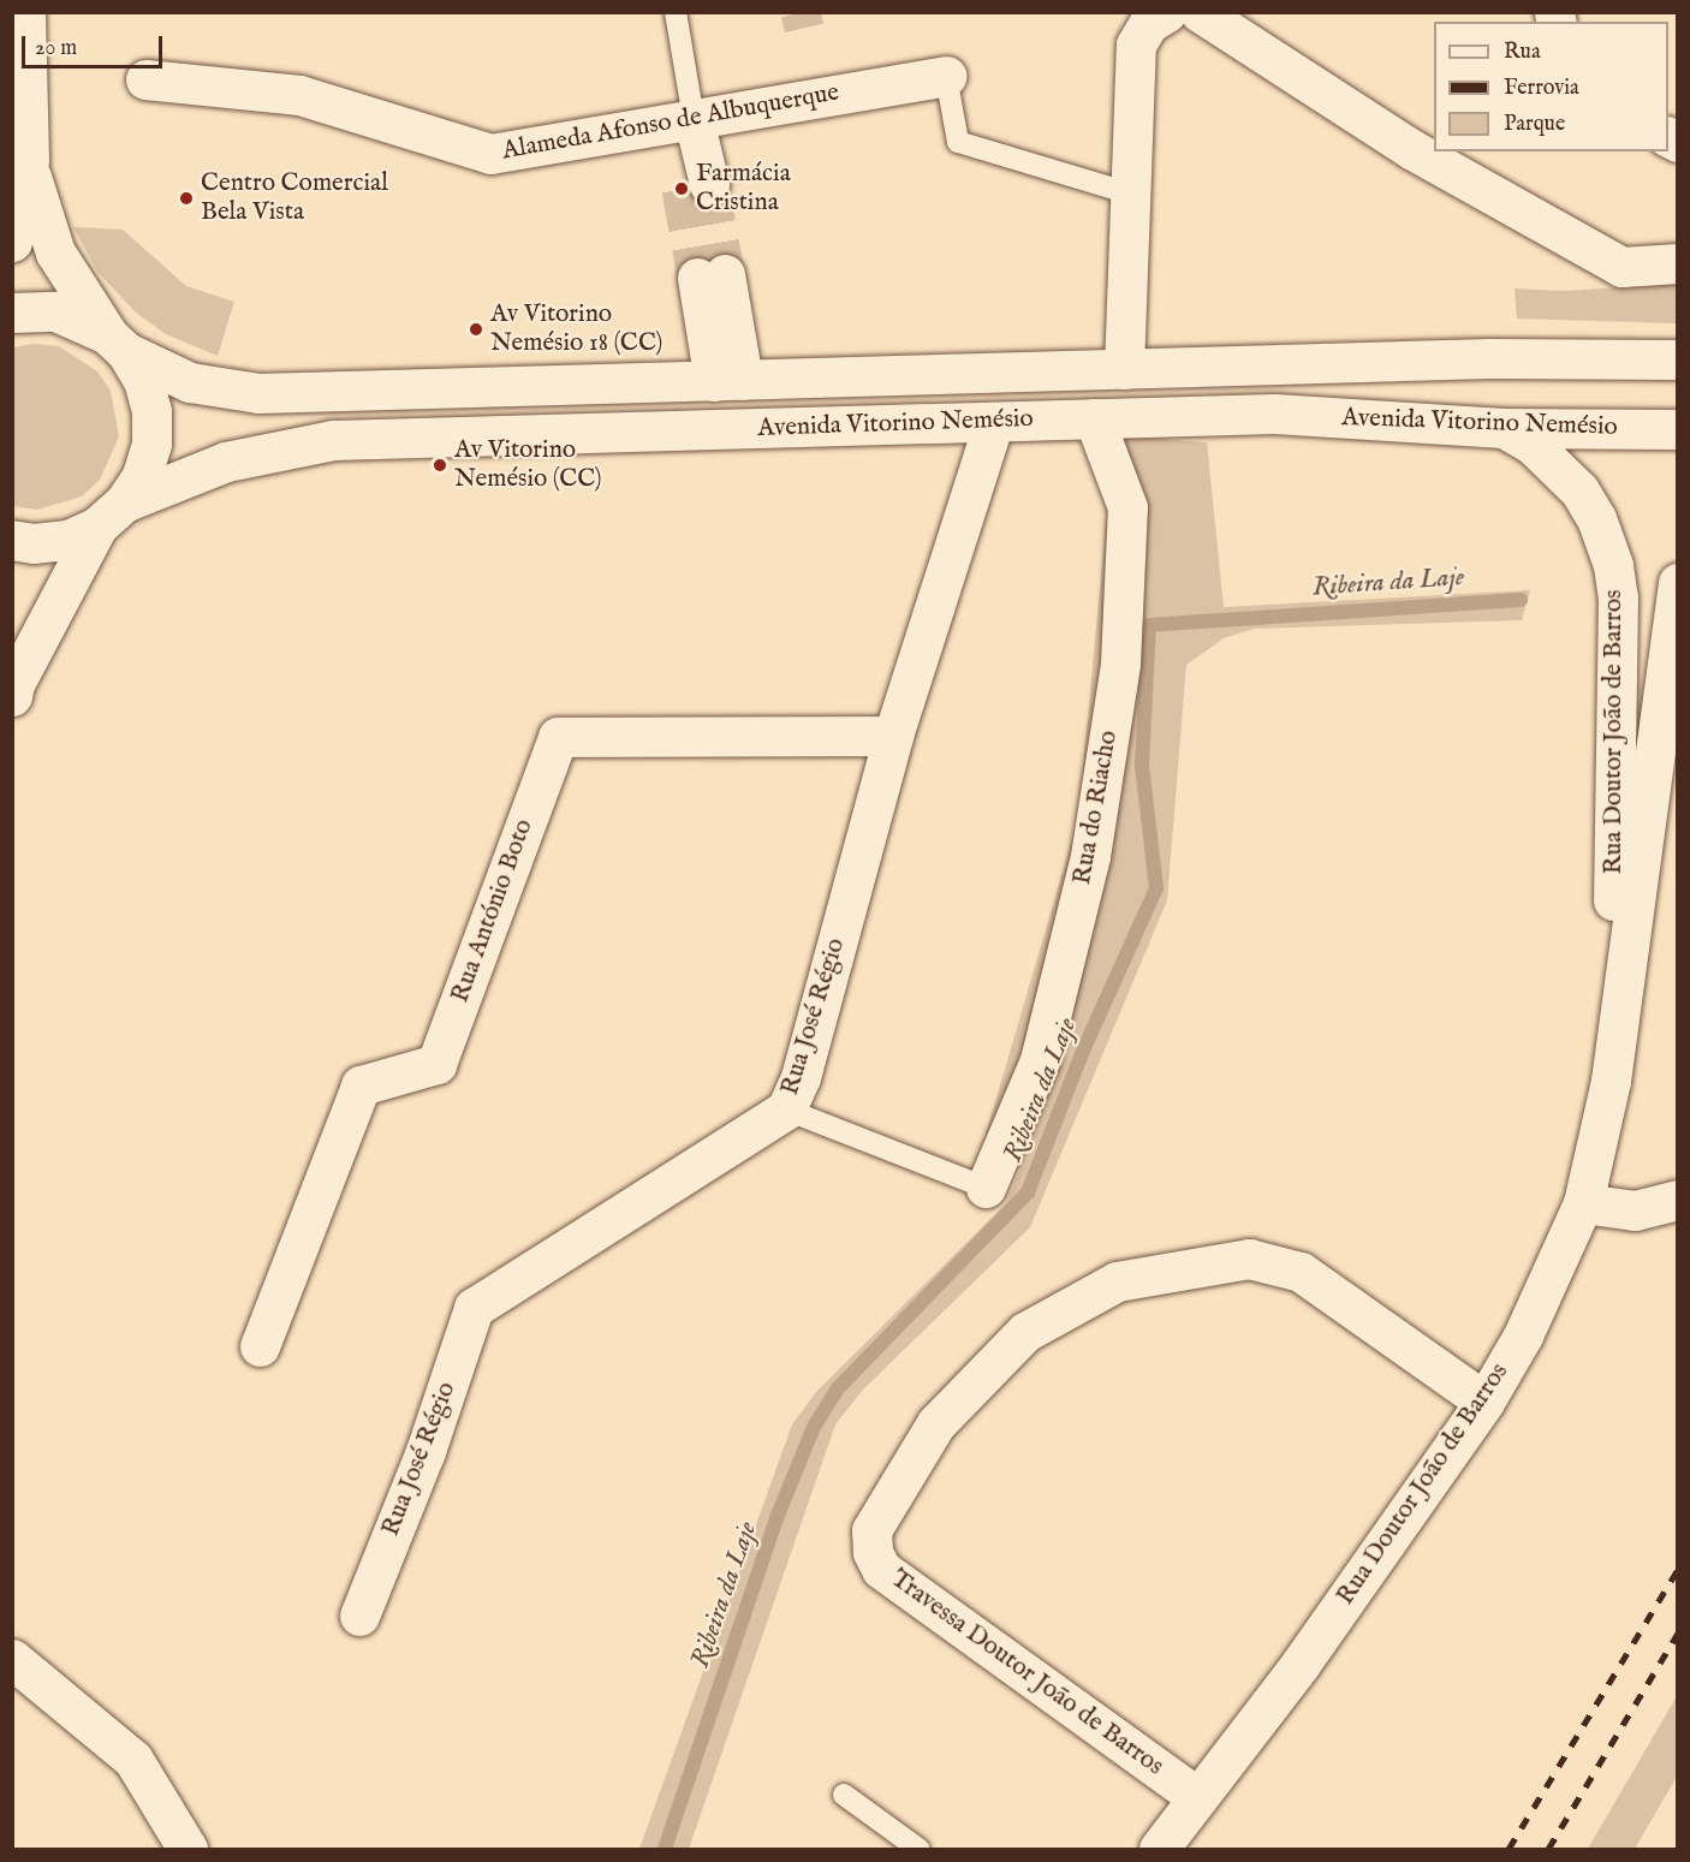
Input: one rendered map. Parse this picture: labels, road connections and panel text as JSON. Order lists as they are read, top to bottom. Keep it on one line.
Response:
{"streets":{"street":["Alameda Afonso de Albuquerque","Avenida Vitorino Nemésio","Rua Doutor João de Barros","Rua do Riacho","Rua António Boto","Rua José Régio","Travessa Doutor João de Barros"]},"crossings":[["Avenida Vitorino Nemésio","Rua Doutor João de Barros"],["Avenida Vitorino Nemésio","Rua do Riacho"],["Avenida Vitorino Nemésio","Rua José Régio"],["Rua Doutor João de Barros","Travessa Doutor João de Barros"],["Rua António Boto","Rua José Régio"]],"water":["Ribeira da Laje"],"places":["Farmácia Cristina","Centro Comercial Bela Vista","Av Vitorino Nemésio 18 (CC)","Av Vitorino Nemésio (CC)"],"legend":["Rua","Ferrovia","Parque"],"scale_bar":"20 m"}
